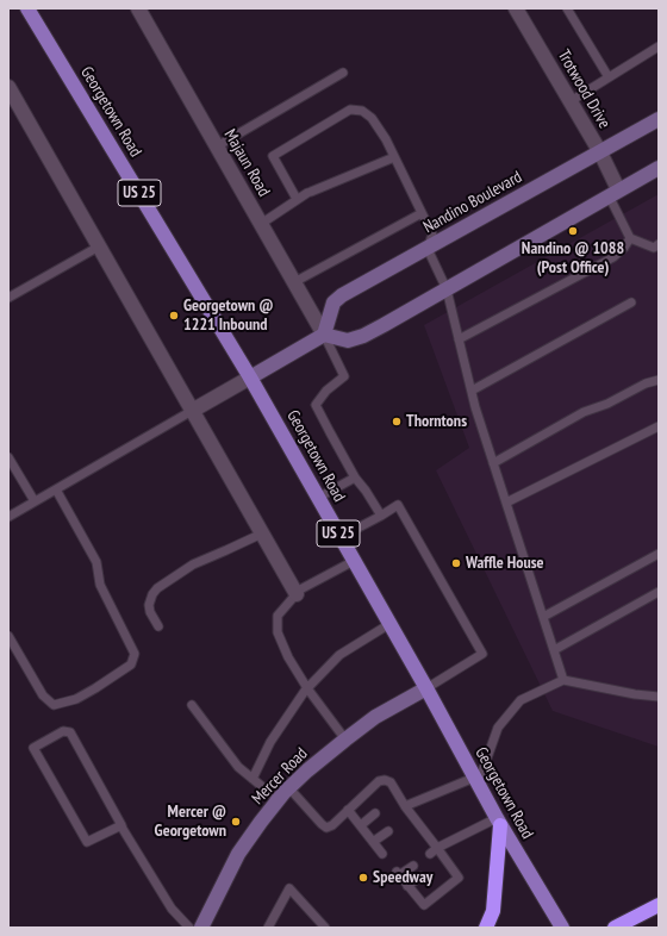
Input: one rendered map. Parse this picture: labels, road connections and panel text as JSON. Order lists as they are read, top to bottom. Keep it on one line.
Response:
{"streets":{"main road":["Georgetown Road","US 25"],"street":["Trotwood Drive","Majaun Road","Nandino Boulevard","Mercer Road"]},"crossings":[["Trotwood Drive","Nandino Boulevard"],["Georgetown Road","Mercer Road"],["Majaun Road","Nandino Boulevard"]],"places":["Nandino @ 1088 (Post Office)","Georgetown @ 1221 Inbound","Thorntons","Waffle House","Mercer @ Georgetown","Speedway"]}
